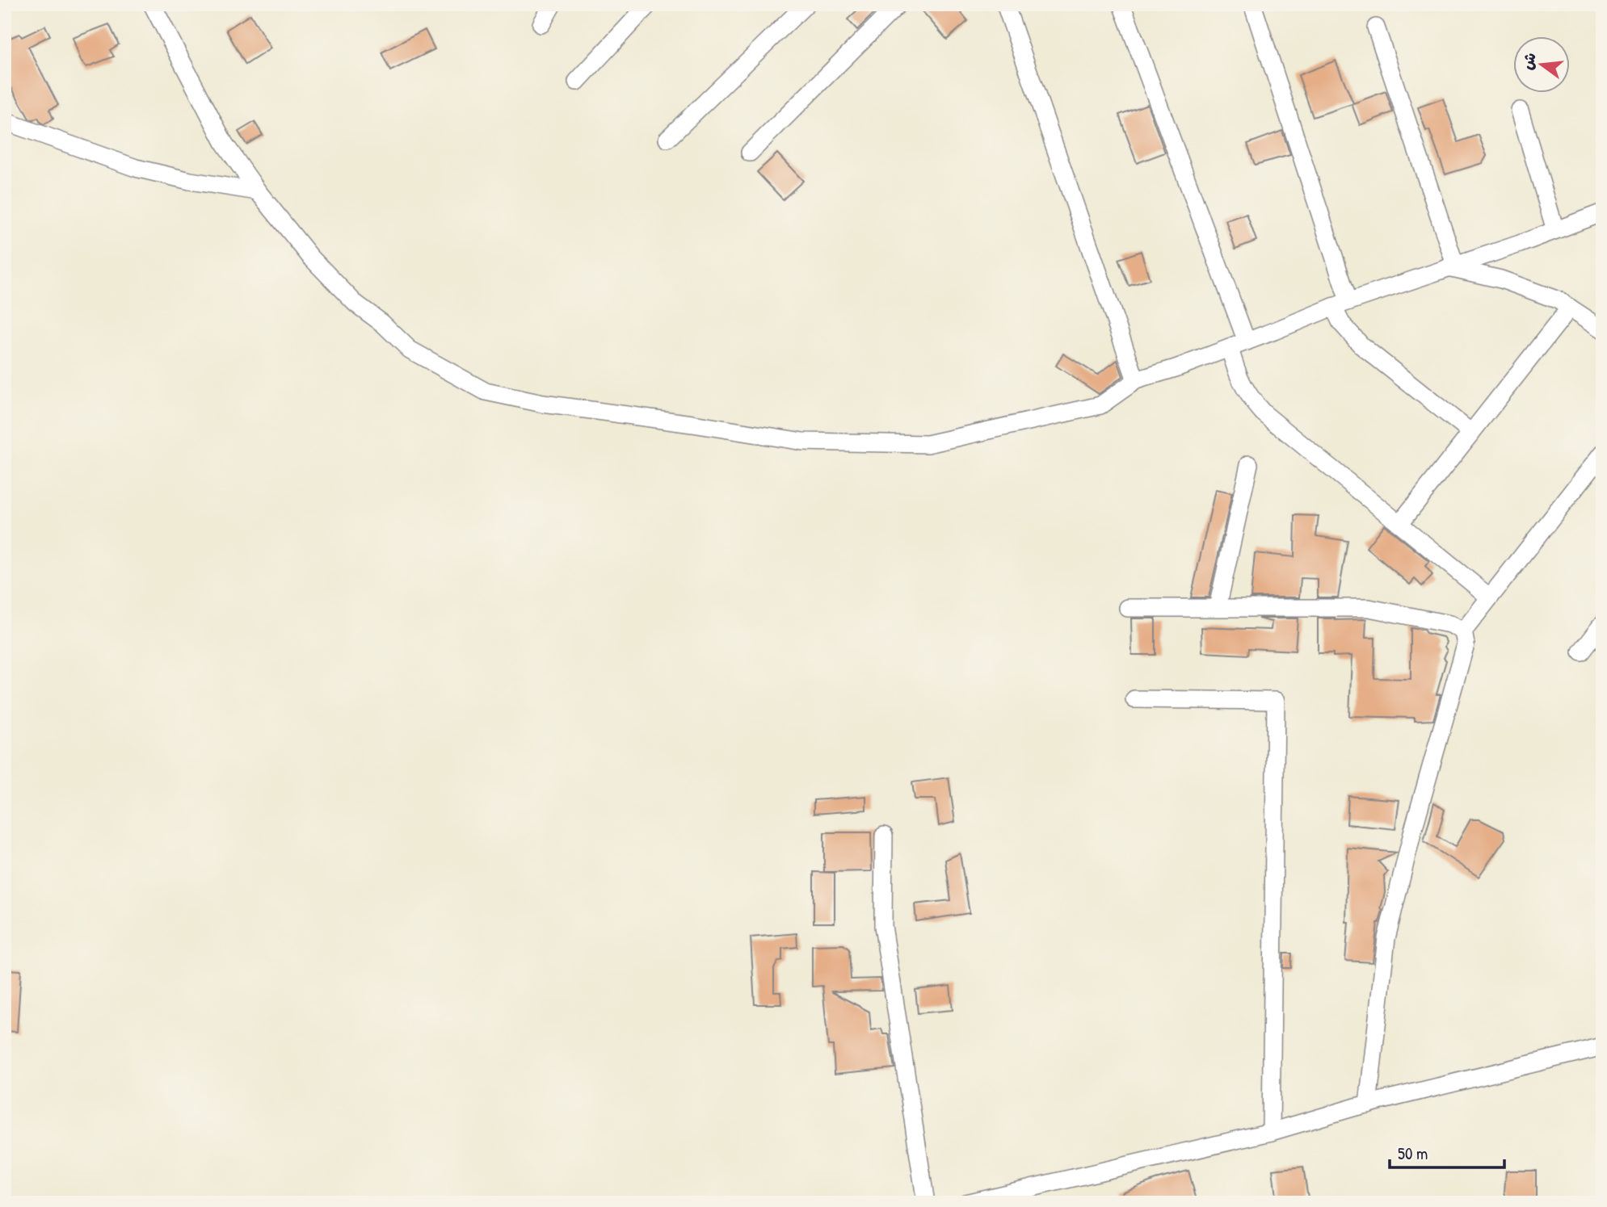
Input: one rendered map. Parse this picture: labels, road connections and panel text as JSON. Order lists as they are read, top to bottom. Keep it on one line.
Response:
{"scale_bar":"50 m","north":"left"}
